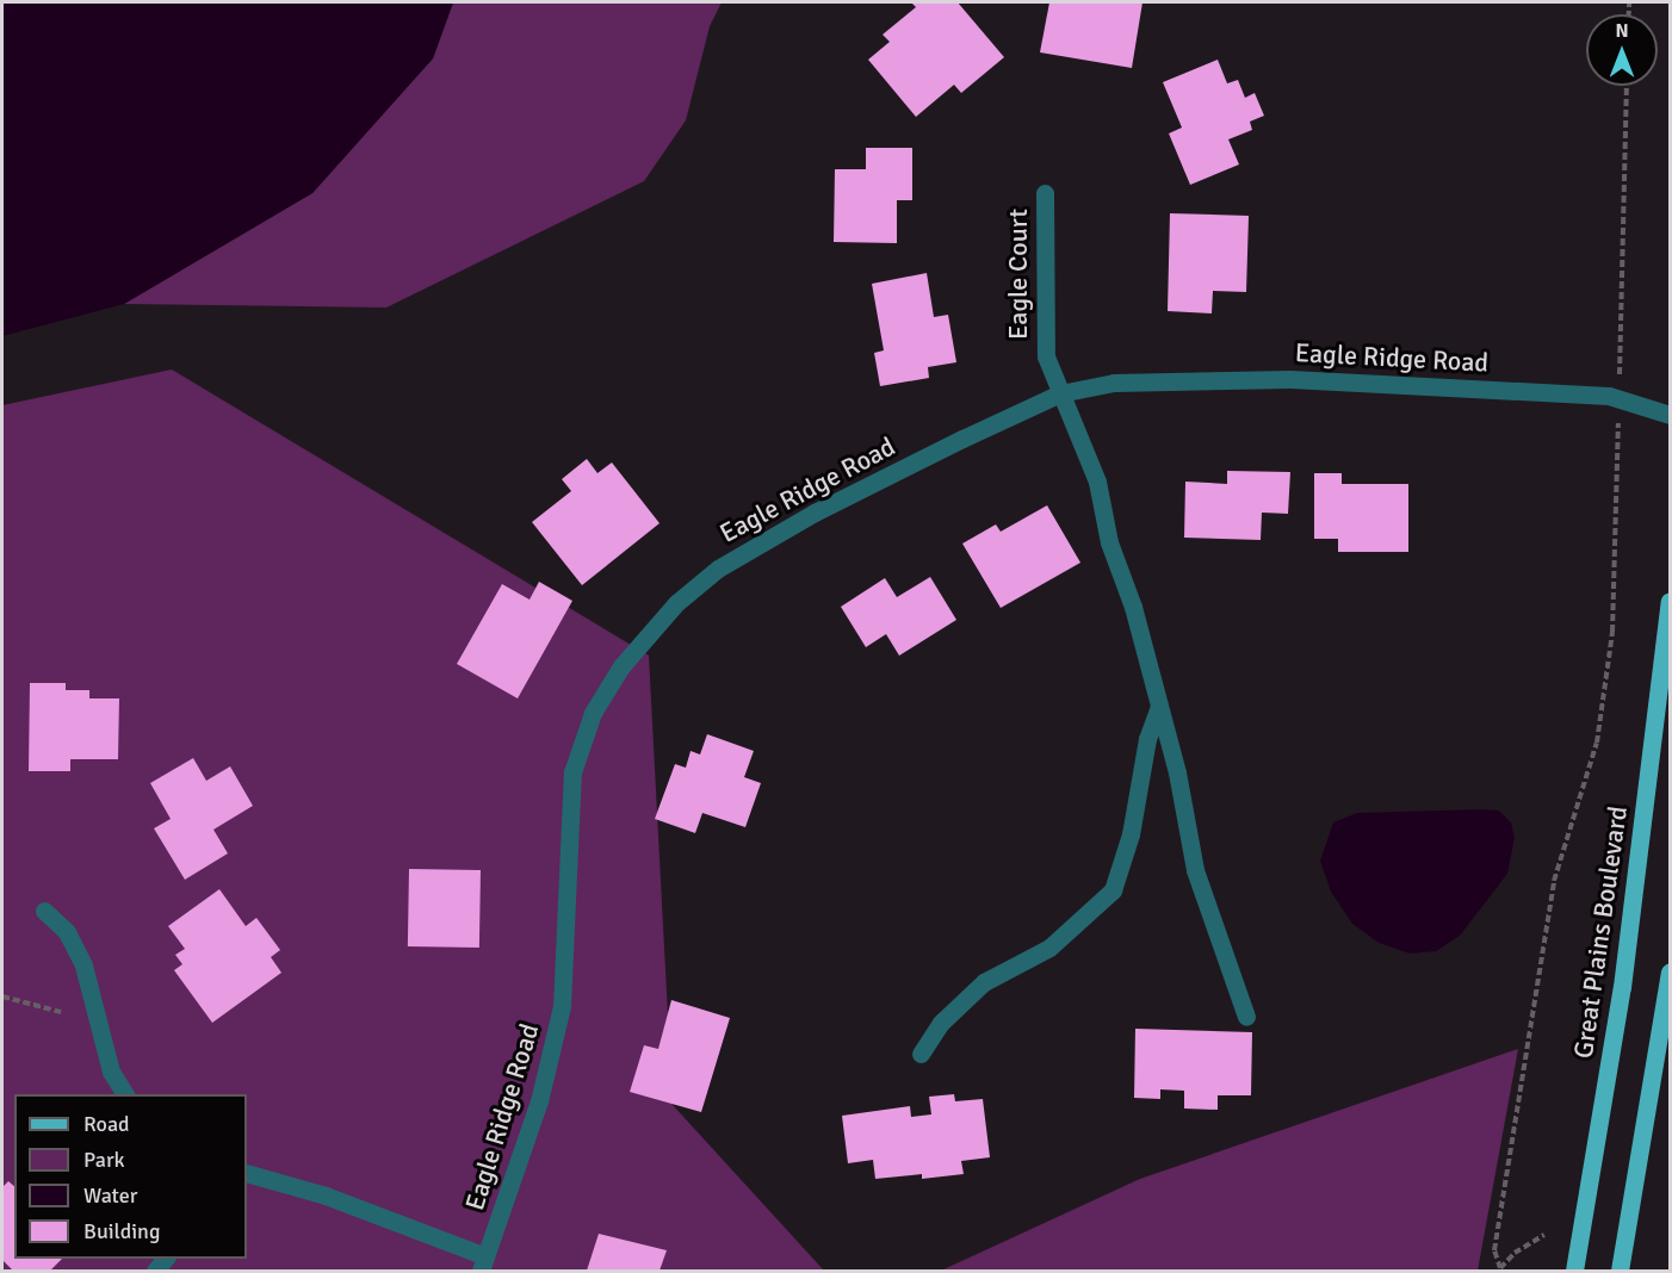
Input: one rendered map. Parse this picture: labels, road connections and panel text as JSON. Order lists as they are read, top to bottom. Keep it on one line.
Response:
{"streets":{"main road":["Great Plains Boulevard"],"street":["Eagle Court","Eagle Ridge Road"]},"crossings":[["Eagle Court","Eagle Ridge Road"]],"legend":["Road","Park","Water","Building"],"north":"top"}
